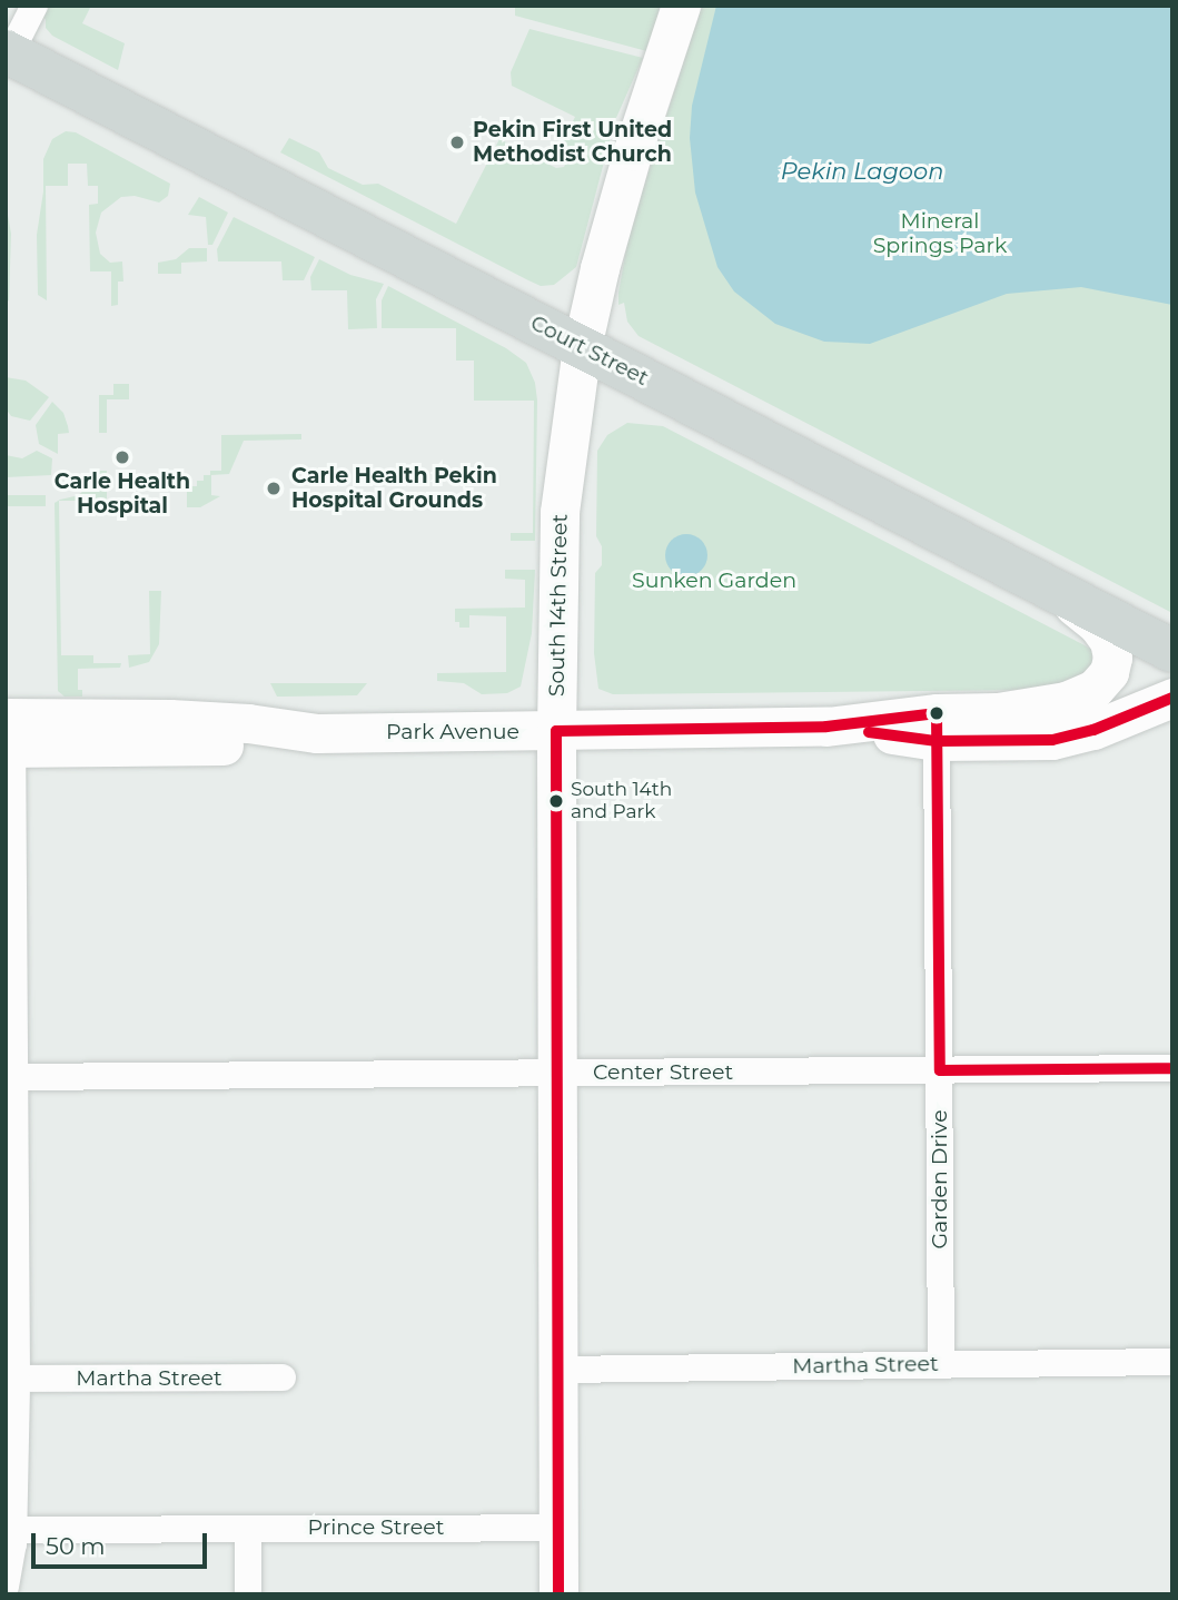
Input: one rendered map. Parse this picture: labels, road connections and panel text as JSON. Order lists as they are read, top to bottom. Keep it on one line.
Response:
{"streets":{"main road":["Court Street","South 14th Street","Park Avenue"],"street":["Center Street","Garden Drive","Martha Street","Prince Street"]},"crossings":[["Court Street","South 14th Street"],["Court Street","Park Avenue"],["South 14th Street","Park Avenue"],["South 14th Street","Center Street"],["South 14th Street","Martha Street"],["South 14th Street","Prince Street"],["Park Avenue","Garden Drive"],["Center Street","Garden Drive"],["Garden Drive","Martha Street"]],"water":["Pekin Lagoon"],"parks":["Mineral Springs Park","Sunken Garden"],"places":["Pekin First United Methodist Church","Carle Health Hospital","Carle Health Pekin Hospital Grounds","South 14th and Park"],"scale_bar":"50 m"}
